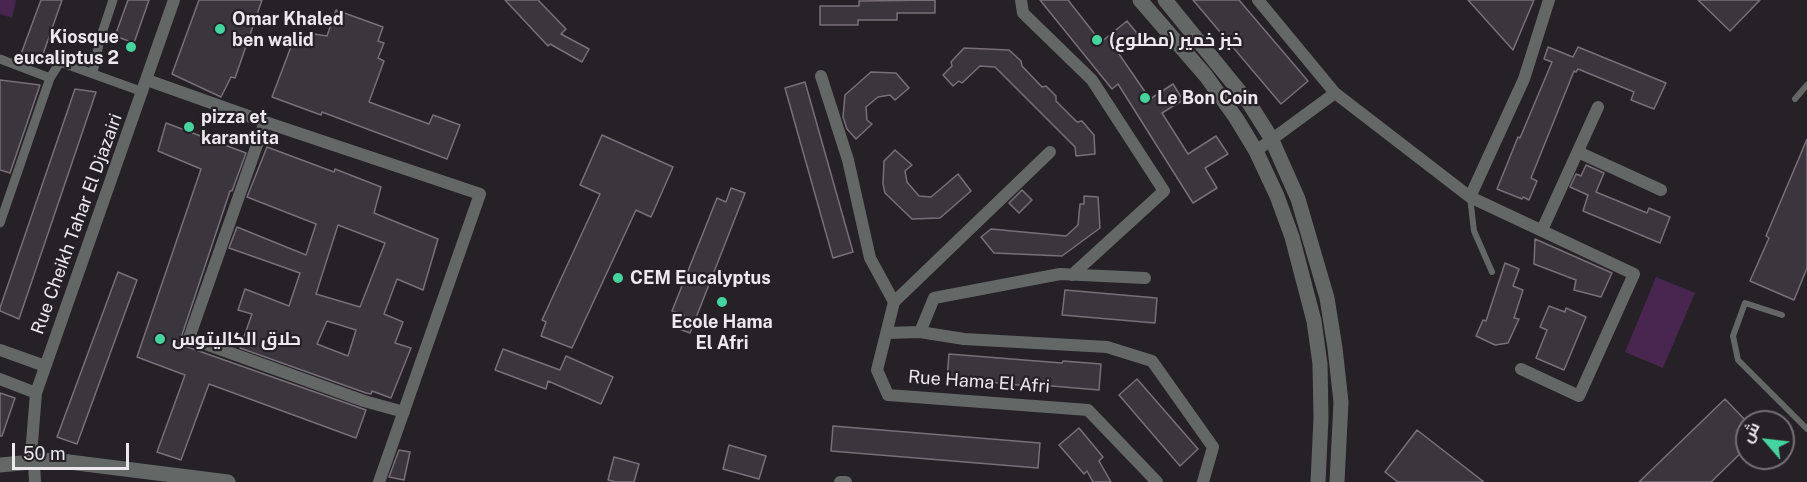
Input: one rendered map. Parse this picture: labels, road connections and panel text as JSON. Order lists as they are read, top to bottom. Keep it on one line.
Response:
{"streets":{"street":["Rue Cheikh Tahar El Djazairi","Rue Hama El Afri"]},"places":["Omar Khaled ben walid","خبز خمير (مطلوع)","Kiosque eucaliptus 2","Le Bon Coin","pizza et karantita","CEM Eucalyptus","Ecole Hama El Afri","حلاق الكاليتوس"],"scale_bar":"50 m","north":"top left"}
